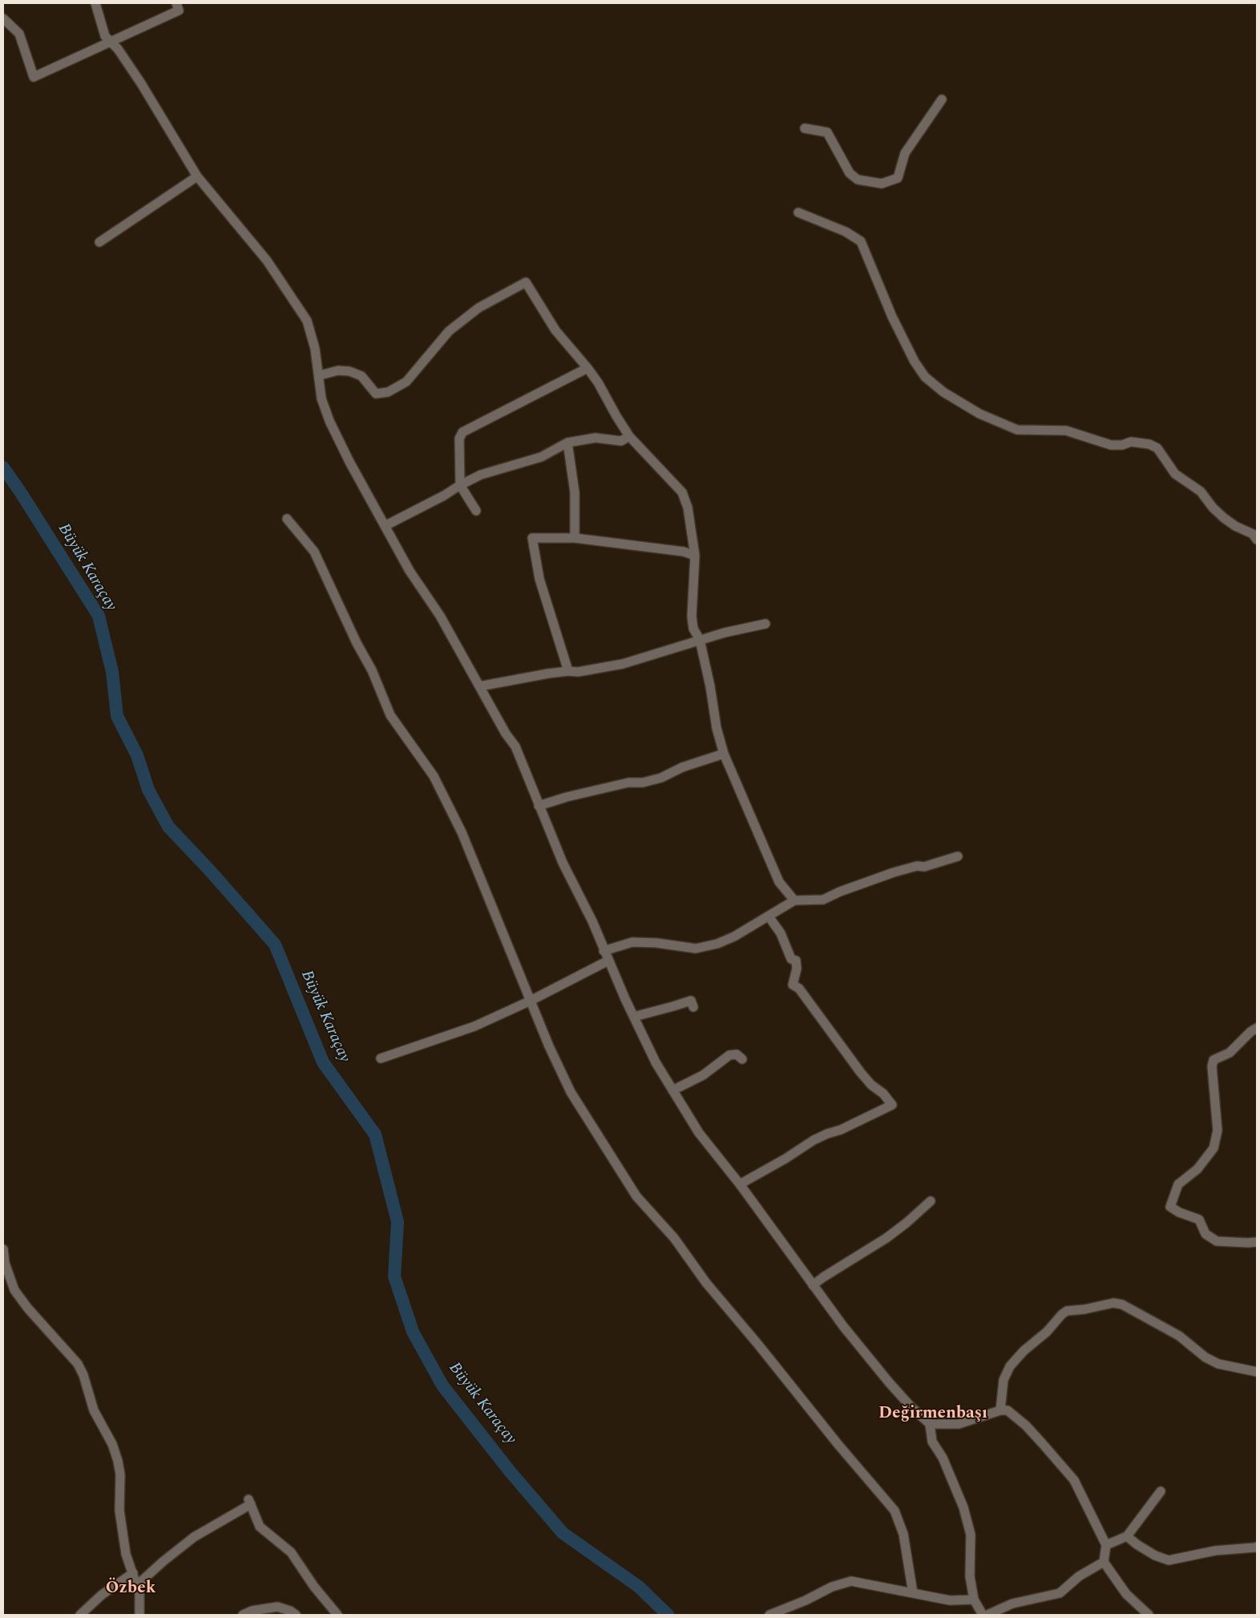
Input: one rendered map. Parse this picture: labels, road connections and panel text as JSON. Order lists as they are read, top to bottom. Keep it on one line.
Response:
{"districts":["Değirmenbaşı","Özbek"],"water":["Büyük Karaçay"]}
